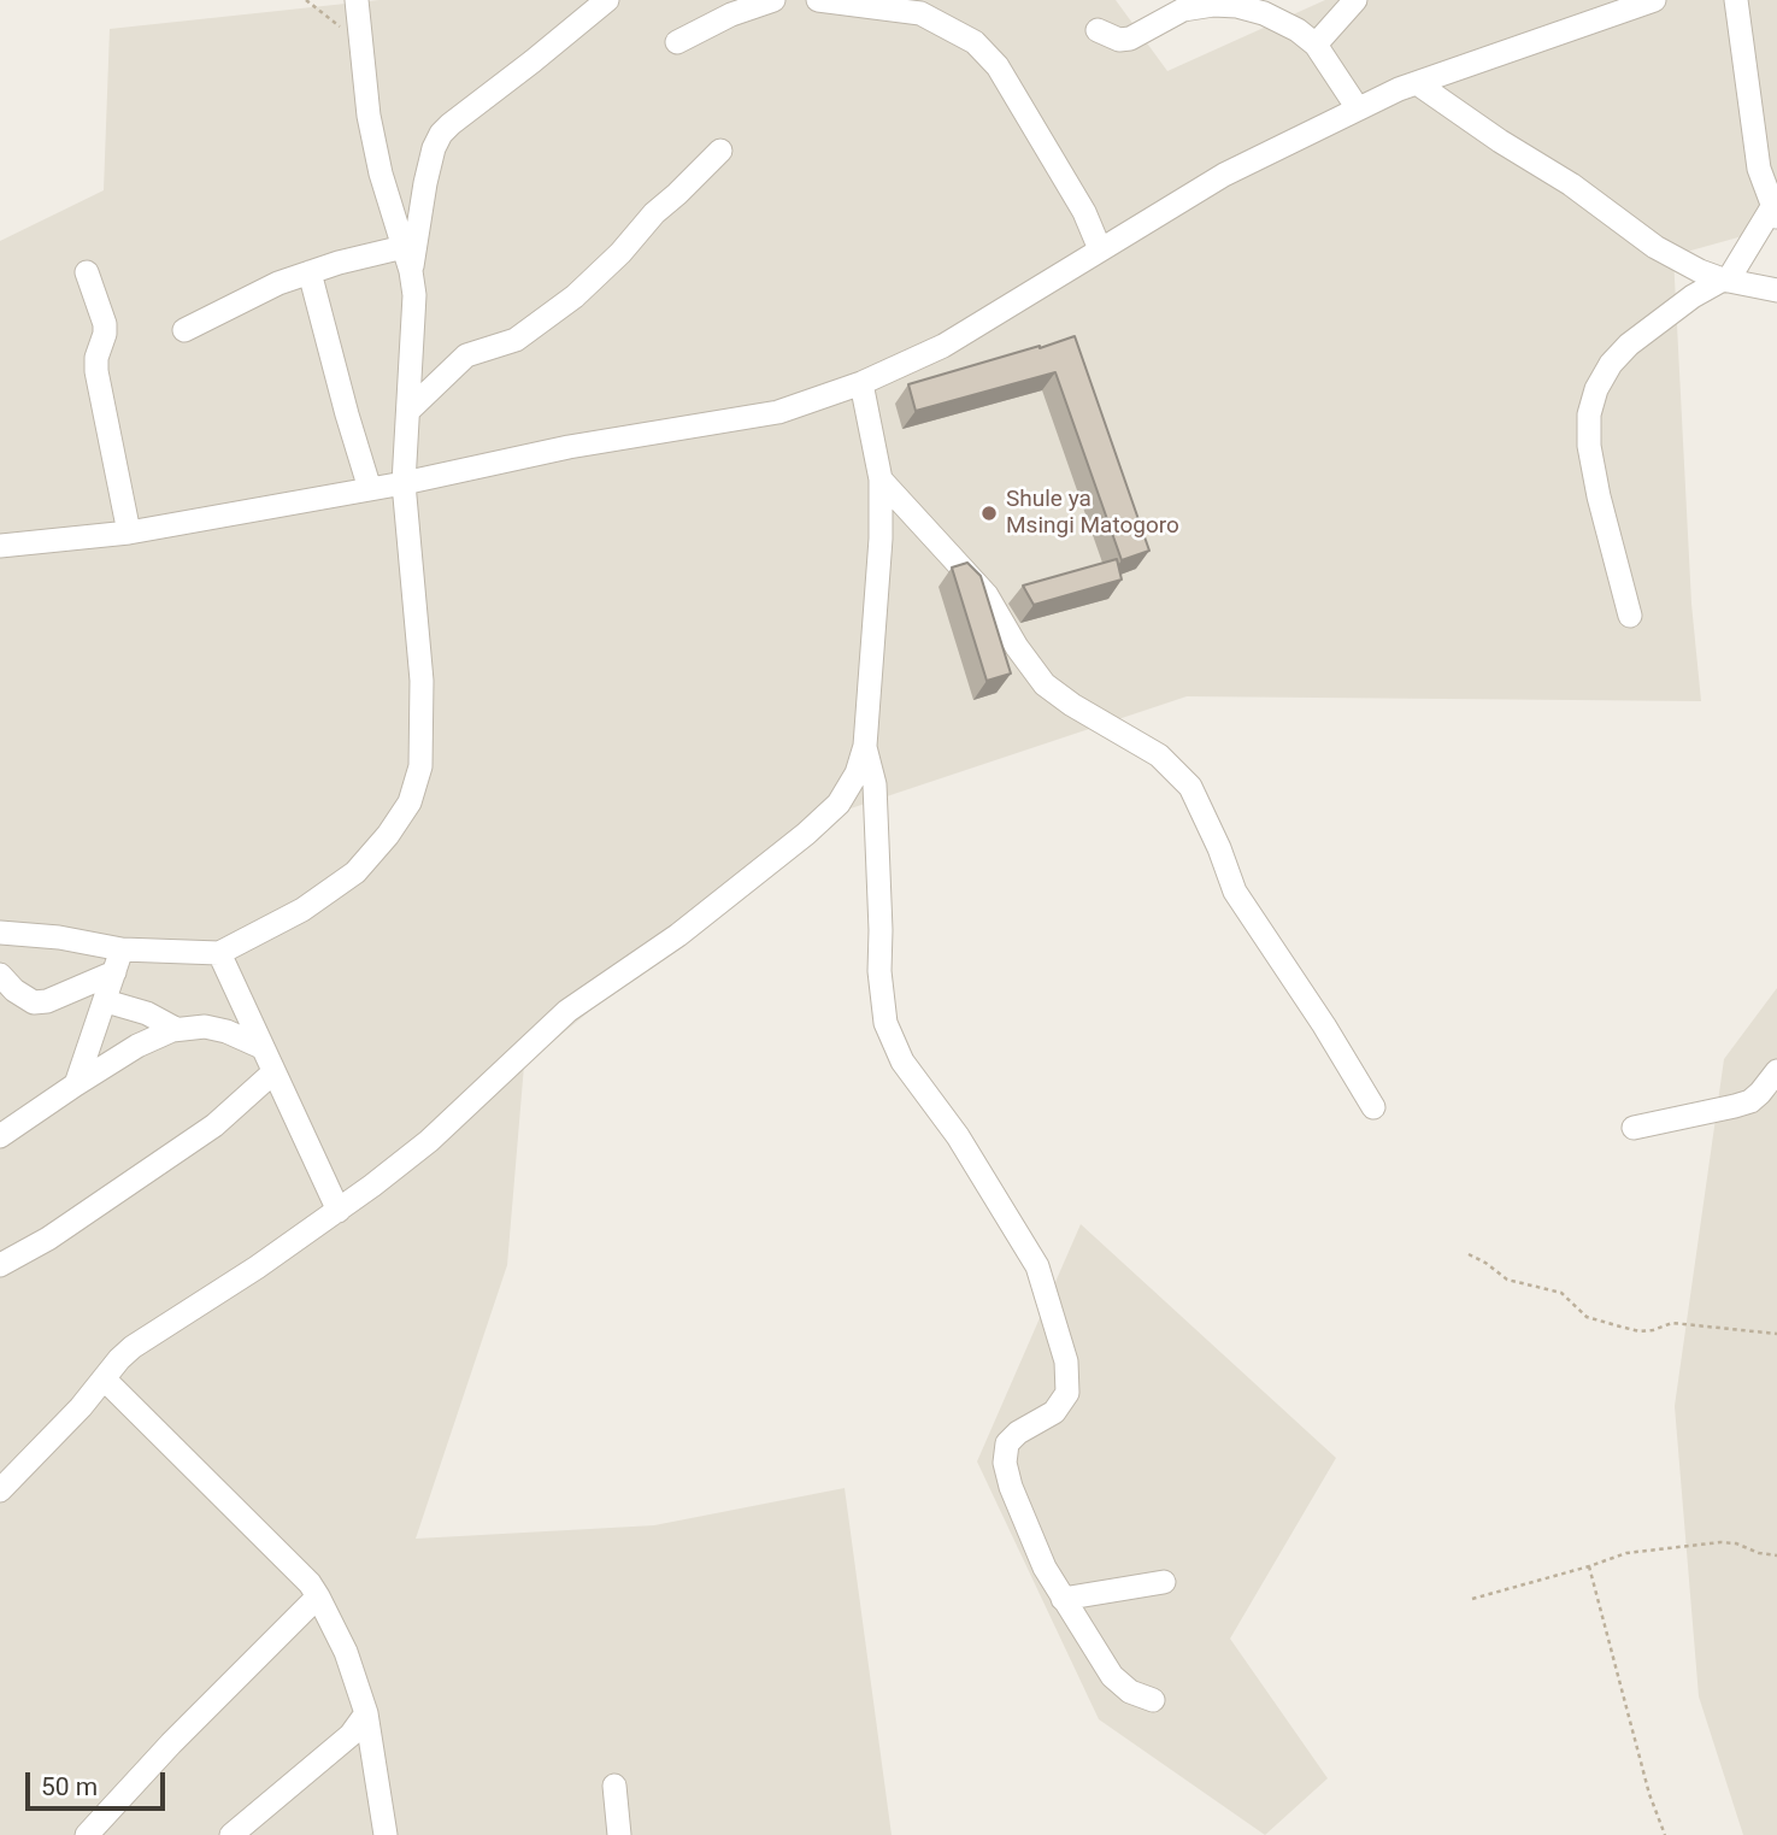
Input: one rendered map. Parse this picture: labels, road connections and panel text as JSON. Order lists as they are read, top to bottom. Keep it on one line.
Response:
{"places":["Shule ya Msingi Matogoro"],"scale_bar":"50 m"}
